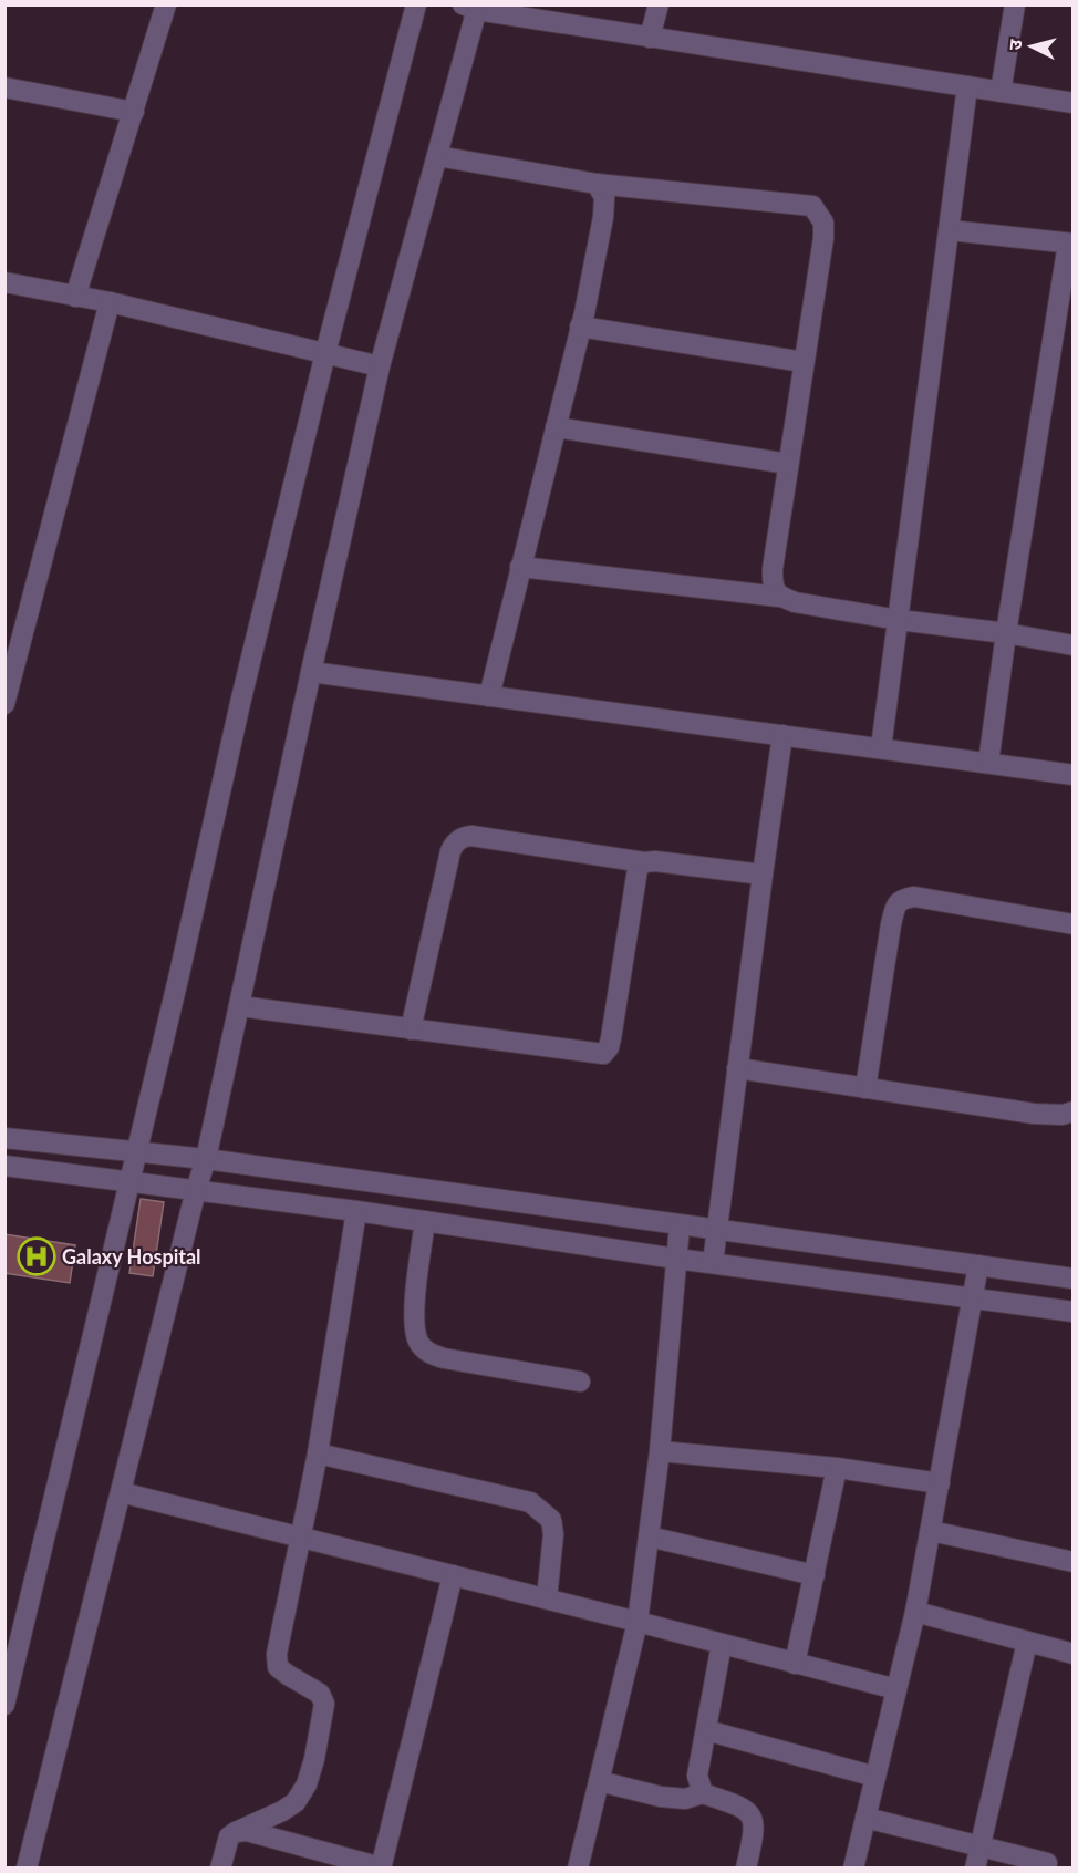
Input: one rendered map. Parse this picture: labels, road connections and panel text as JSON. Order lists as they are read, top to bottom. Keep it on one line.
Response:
{"places":{"hospital":["Galaxy Hospital"]},"north":"left"}
